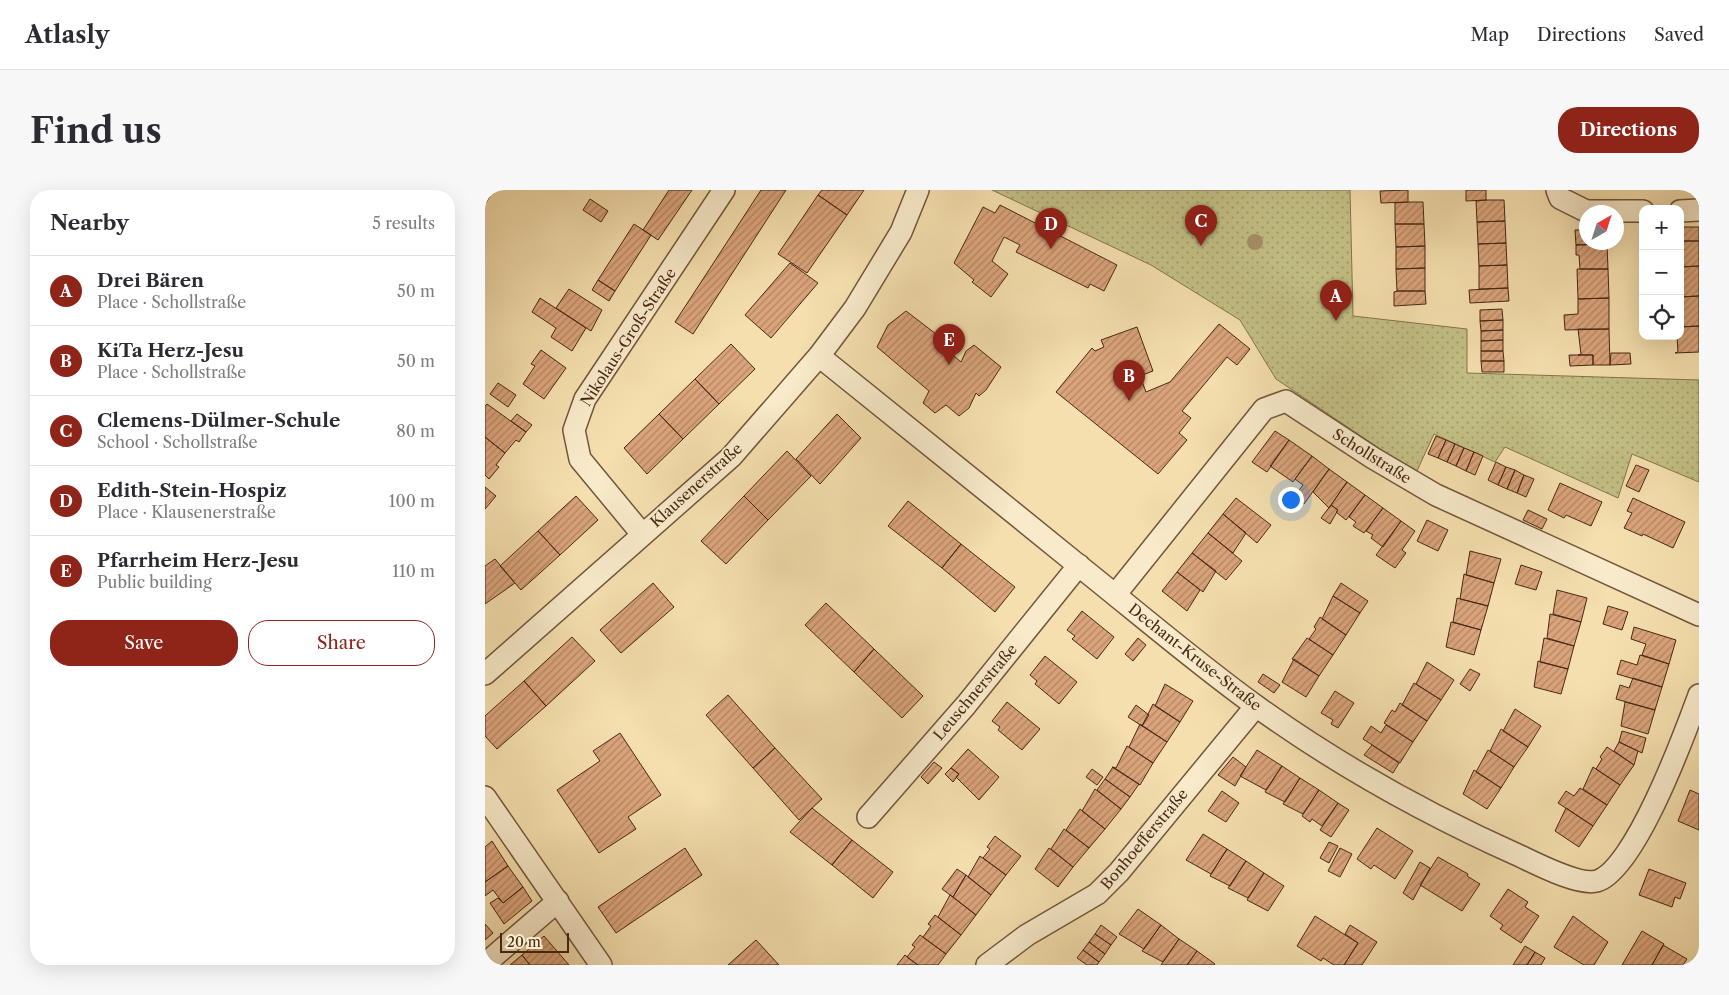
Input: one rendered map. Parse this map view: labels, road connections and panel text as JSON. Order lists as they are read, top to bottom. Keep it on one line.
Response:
{"streets":{"street":["Nikolaus-Groß-Straße","Schollstraße","Klausenerstraße","Dechant-Kruse-Straße","Leuschnerstraße","Bonhoefferstraße"]},"crossings":[["Nikolaus-Groß-Straße","Klausenerstraße"],["Schollstraße","Dechant-Kruse-Straße"],["Klausenerstraße","Dechant-Kruse-Straße"],["Dechant-Kruse-Straße","Leuschnerstraße"],["Dechant-Kruse-Straße","Bonhoefferstraße"]],"scale_bar":"20 m","north":"top right","page":{"header":"Atlasly","nav":["Map","Directions","Saved"],"buttons":["Directions",["Save","Share"]],"title":"Find us","heading":["Nearby","5 results"],"map_buttons":["+","−"],"pins":["C","D","A","E","B"],"list":[{"mark":"A","name":"Drei Bären","note":"Place · Schollstraße","value":"50 m"},{"mark":"B","name":"KiTa Herz-Jesu","note":"Place · Schollstraße","value":"50 m"},{"mark":"C","name":"Clemens-Dülmer-Schule","note":"School · Schollstraße","value":"80 m"},{"mark":"D","name":"Edith-Stein-Hospiz","note":"Place · Klausenerstraße","value":"100 m"},{"mark":"E","name":"Pfarrheim Herz-Jesu","note":"Public building","value":"110 m"}],"scale":"20 m"}}
